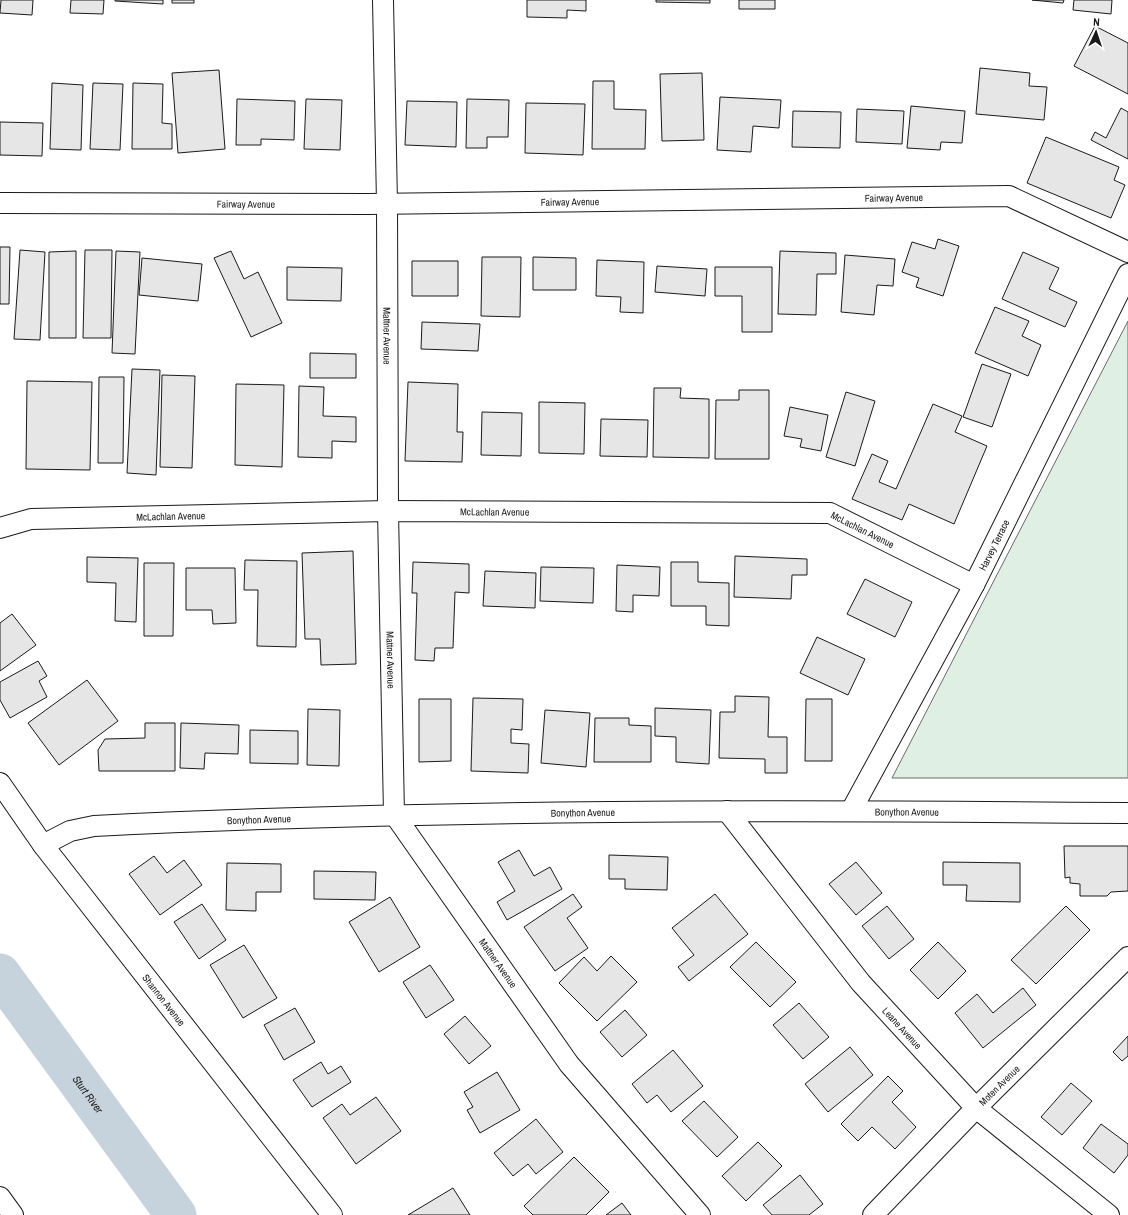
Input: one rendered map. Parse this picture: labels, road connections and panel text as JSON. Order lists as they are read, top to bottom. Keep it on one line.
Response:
{"streets":{"street":["Fairway Avenue","Mattner Avenue","McLachlan Avenue","Harvey Terrace","Bonython Avenue","Shannon Avenue","Leane Avenue","Moten Avenue"]},"crossings":[["Fairway Avenue","Mattner Avenue"],["Mattner Avenue","McLachlan Avenue"],["Mattner Avenue","Bonython Avenue"],["McLachlan Avenue","Harvey Terrace"],["Harvey Terrace","Bonython Avenue"],["Bonython Avenue","Shannon Avenue"],["Bonython Avenue","Leane Avenue"],["Leane Avenue","Moten Avenue"]],"water":["Sturt River"],"north":"top"}
